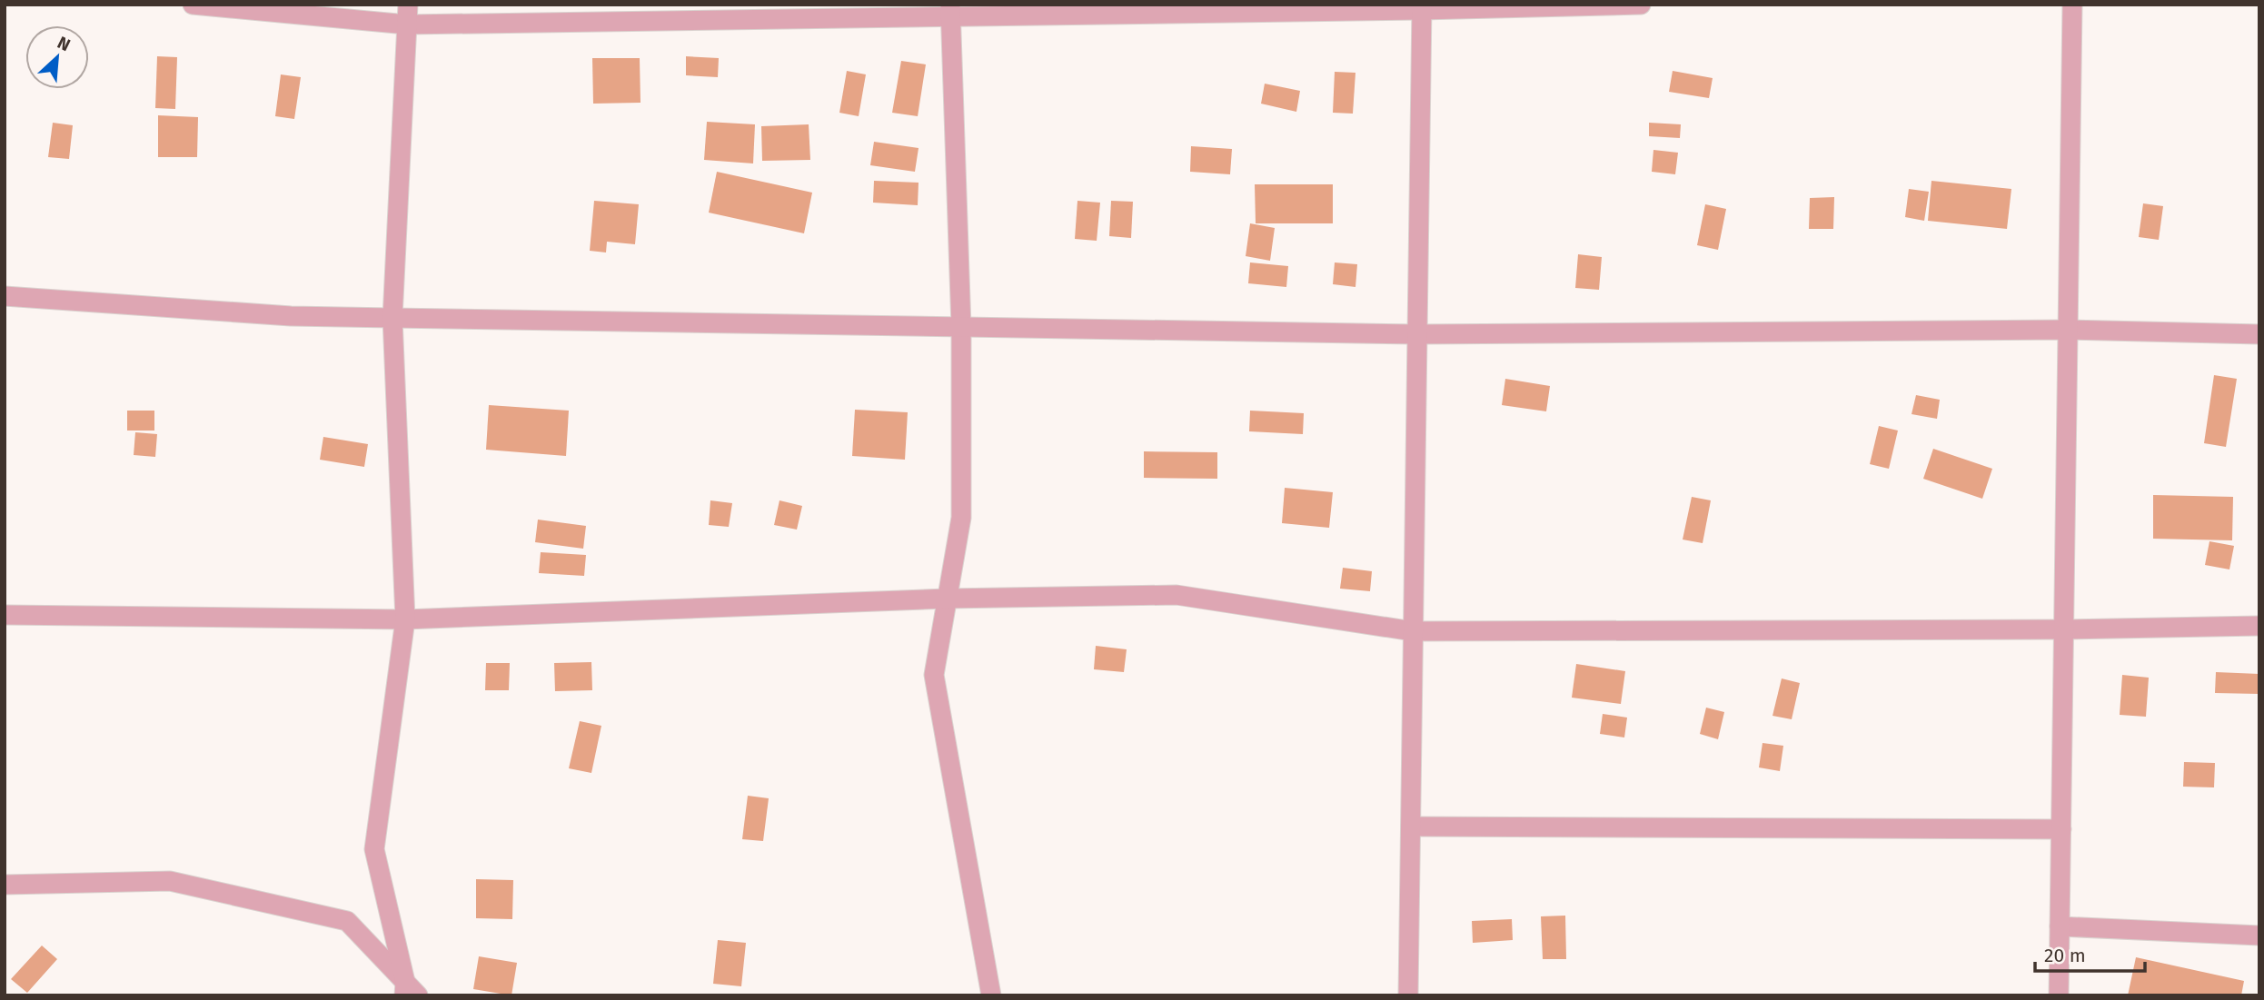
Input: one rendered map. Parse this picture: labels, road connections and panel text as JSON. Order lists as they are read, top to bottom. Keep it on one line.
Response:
{"scale_bar":"20 m","north":"top right"}
